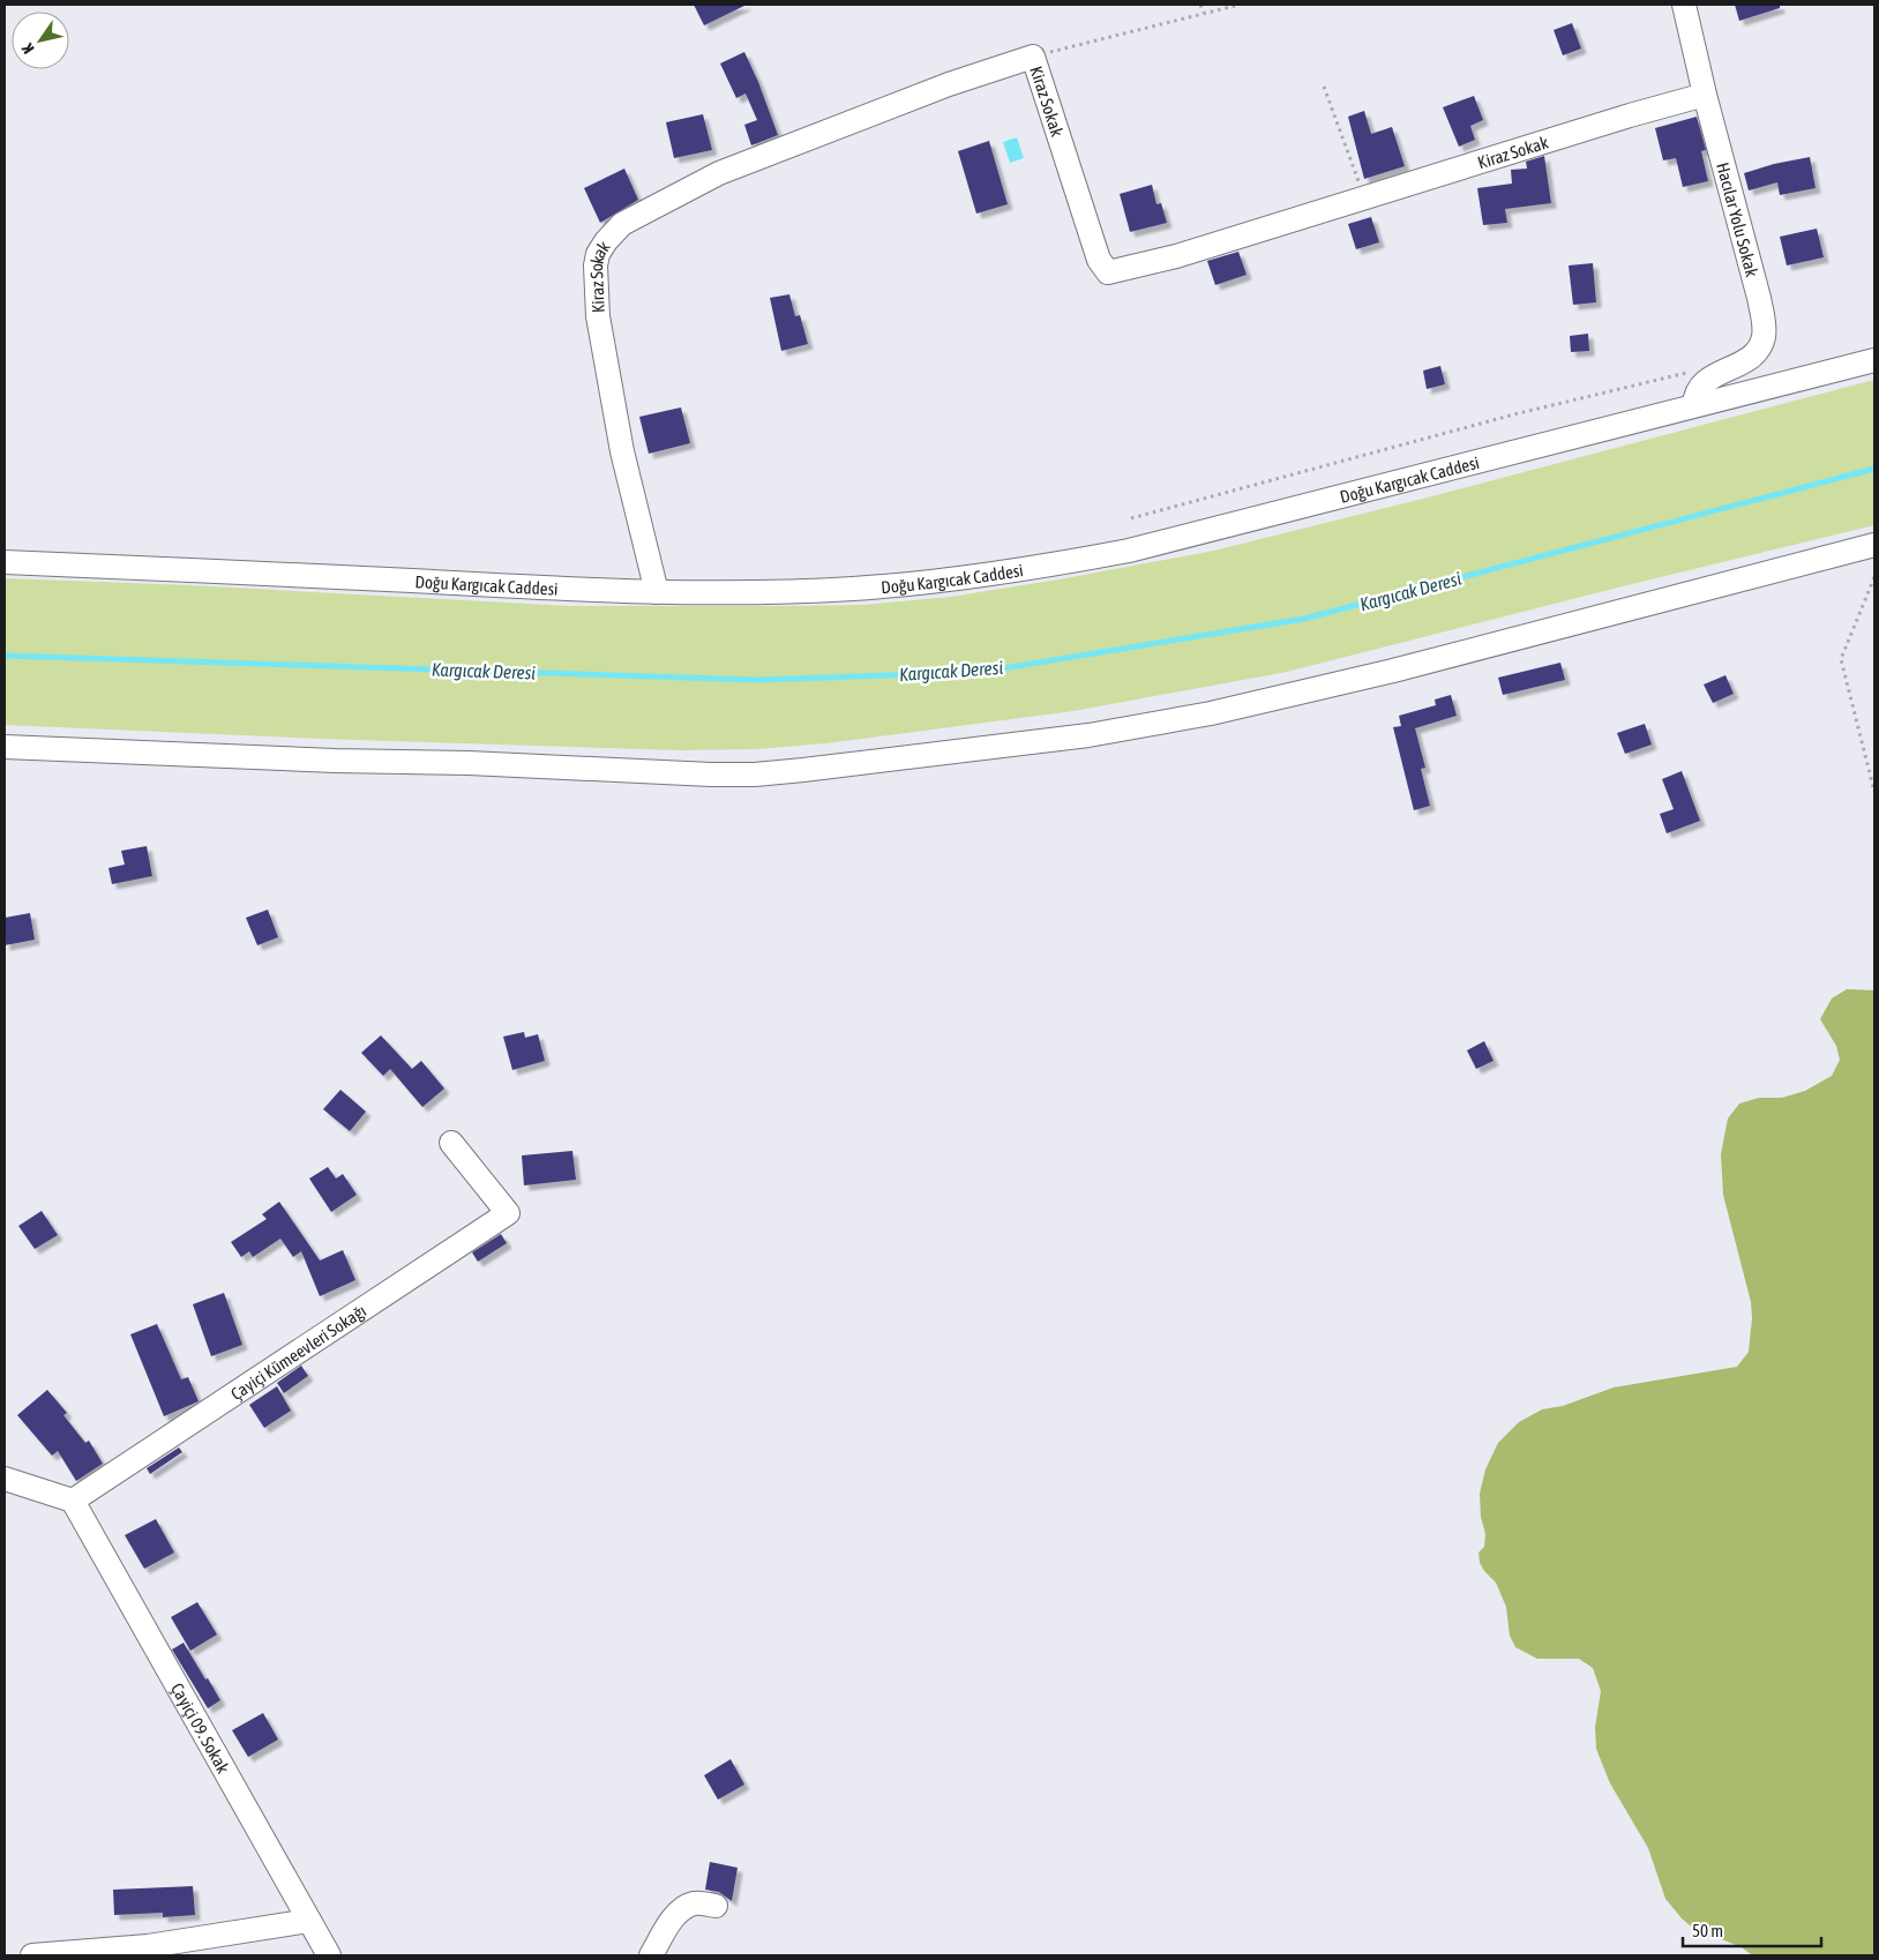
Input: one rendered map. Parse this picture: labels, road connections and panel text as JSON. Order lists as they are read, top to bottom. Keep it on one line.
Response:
{"streets":{"street":["Kiraz Sokak","Hacılar Yolu Sokak","Doğu Kargıcak Caddesi","Çayiçi Kümeevleri Sokağı","Çayiçi 09. Sokak"]},"crossings":[["Kiraz Sokak","Hacılar Yolu Sokak"],["Kiraz Sokak","Doğu Kargıcak Caddesi"],["Hacılar Yolu Sokak","Doğu Kargıcak Caddesi"],["Çayiçi Kümeevleri Sokağı","Çayiçi 09. Sokak"]],"water":["Kargıcak Deresi"],"scale_bar":"50 m","north":"bottom left"}
